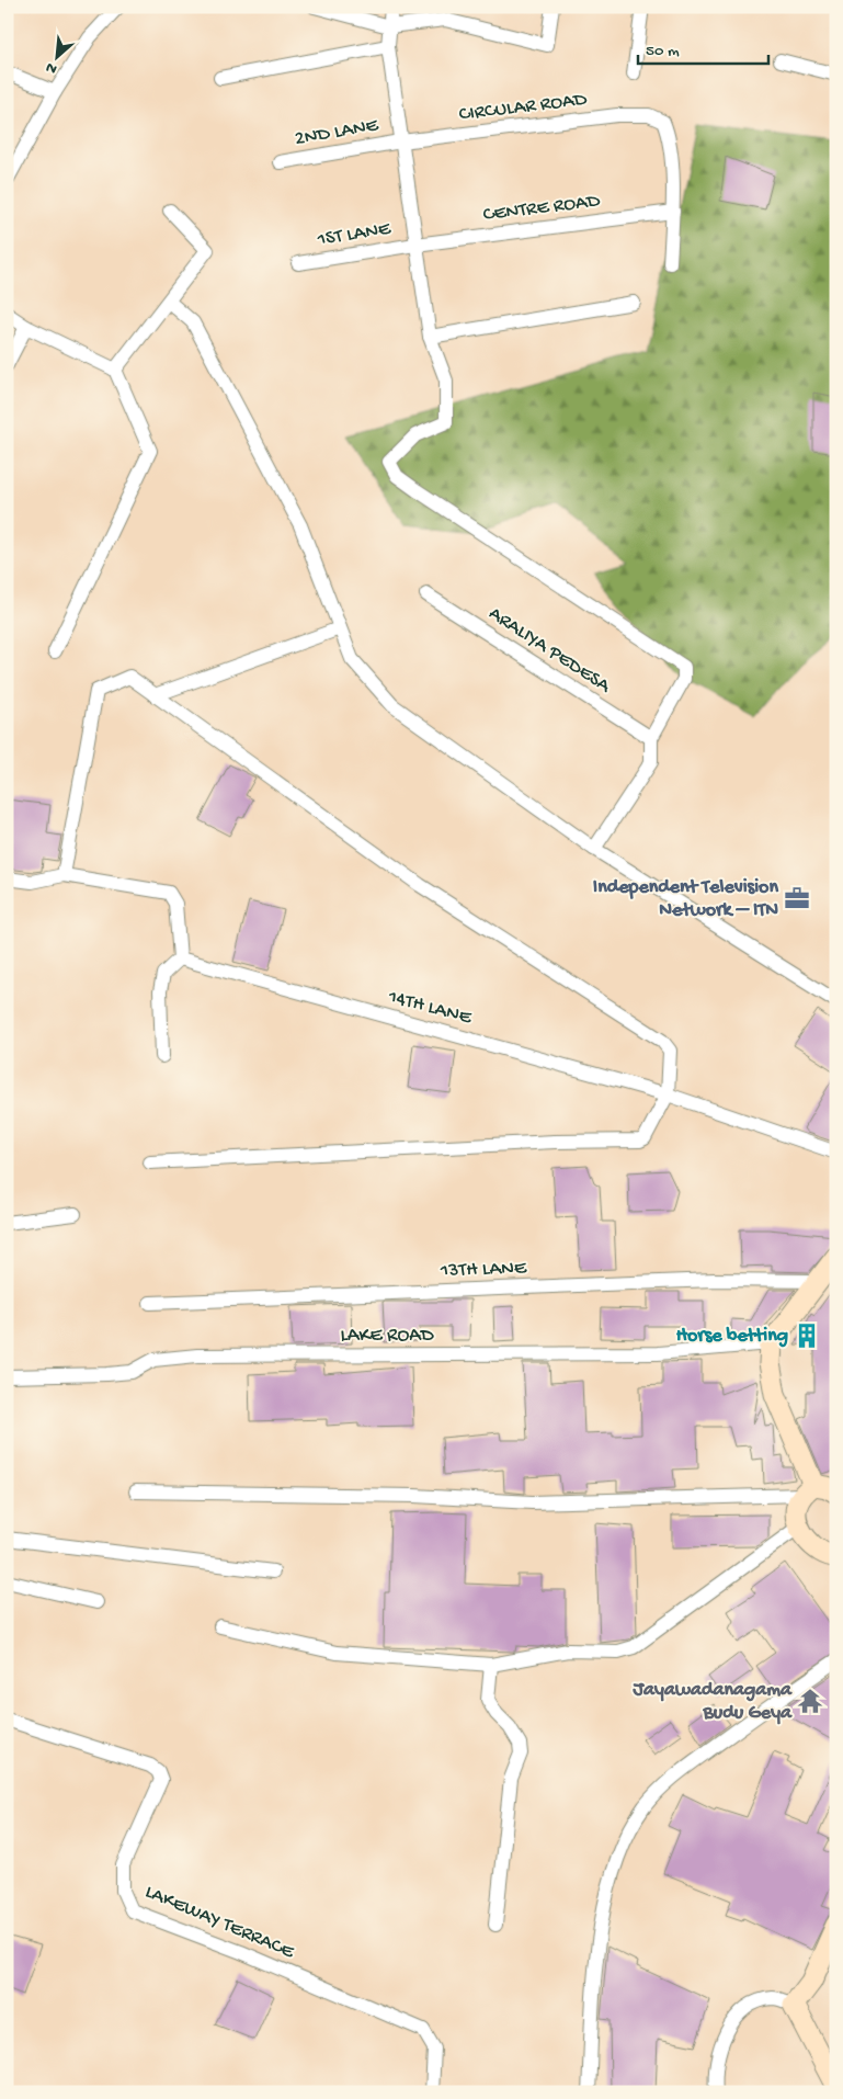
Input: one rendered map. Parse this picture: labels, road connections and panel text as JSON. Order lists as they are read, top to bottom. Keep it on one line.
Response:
{"streets":{"street":["CIRCULAR ROAD","2ND LANE","CENTRE ROAD","1ST LANE","ARALIYA PEDESA","14TH LANE","13TH LANE","LAKE ROAD","LAKEWAY TERRACE"]},"crossings":[["CIRCULAR ROAD","2ND LANE"],["CIRCULAR ROAD","CENTRE ROAD"],["CENTRE ROAD","1ST LANE"]],"places":{"office":["Independent Television Network – ITN"],"building":["Horse betting"],"temple":["Jayawadanagama Budu Geya"]},"scale_bar":"50 m","north":"bottom left"}
